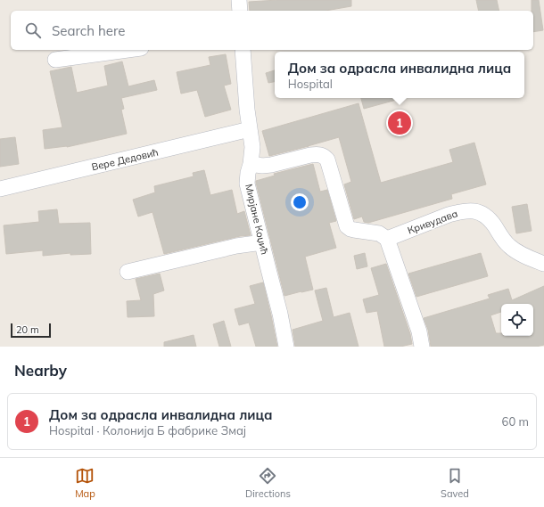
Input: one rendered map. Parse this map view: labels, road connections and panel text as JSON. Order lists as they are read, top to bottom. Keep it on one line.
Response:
{"streets":{"street":["Вере Дедовић","Мирјане Коџић","Кривудава"]},"crossings":[["Вере Дедовић","Мирјане Коџић"]],"scale_bar":"20 m","page":{"search":"Search here","popup":["Дом за одрасла инвалидна лица","Hospital"],"pins":"1","scale":"20 m","heading":"Nearby","list":[{"mark":"1","name":"Дом за одрасла инвалидна лица","note":"Hospital · Колонија Б фабрике Змај","value":"60 m"}],"nav":["Map","Directions","Saved"]}}
